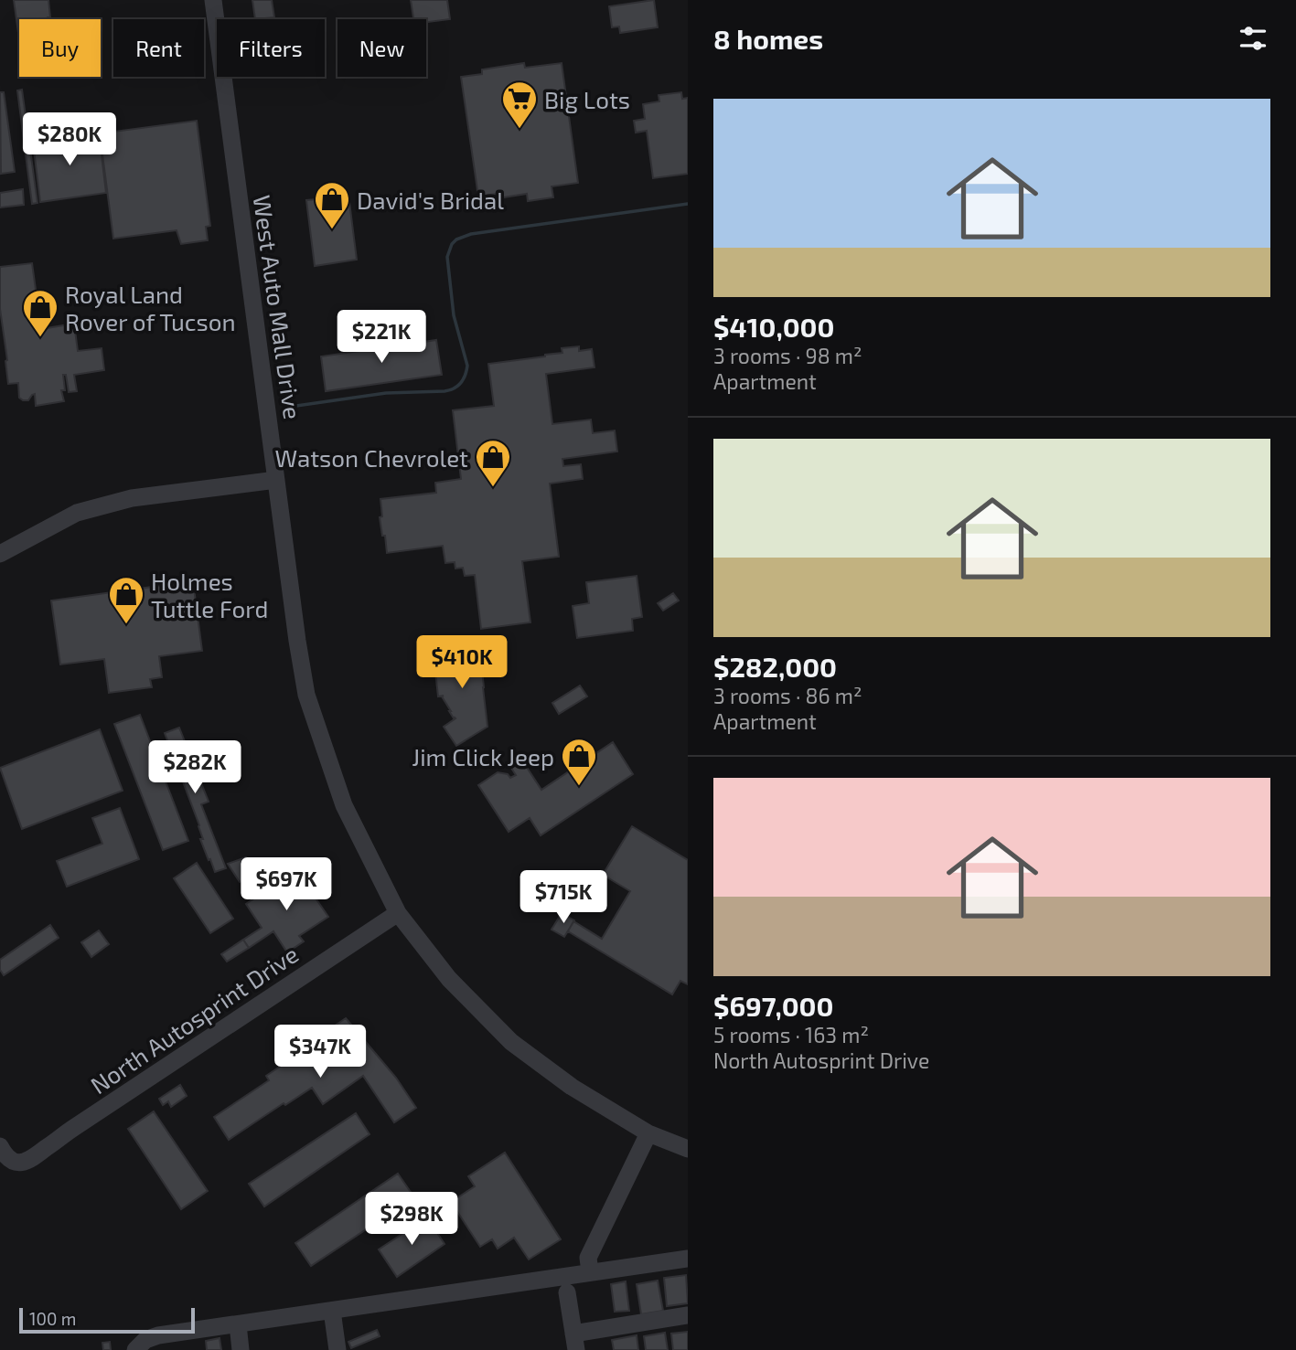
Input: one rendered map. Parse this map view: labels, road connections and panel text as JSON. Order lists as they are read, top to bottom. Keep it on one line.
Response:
{"streets":{"street":["West Auto Mall Drive","North Autosprint Drive"]},"crossings":[["West Auto Mall Drive","North Autosprint Drive"]],"places":{"supermarket":["Big Lots"],"shop":["David's Bridal","Royal Land Rover of Tucson","Watson Chevrolet","Holmes Tuttle Ford","Jim Click Jeep"]},"scale_bar":"100 m","page":{"heading":"8 homes","chip":["Buy","Rent","Filters","New"],"list":[{"name":"$410,000","note":"3 rooms · 98 m² · Apartment"},{"name":"$282,000","note":"3 rooms · 86 m² · Apartment"},{"name":"$697,000","note":"5 rooms · 163 m² · North Autosprint Drive"}],"price":["$280K","$221K","$410K","$282K","$697K","$715K","$347K","$298K"],"scale":"100 m"}}
